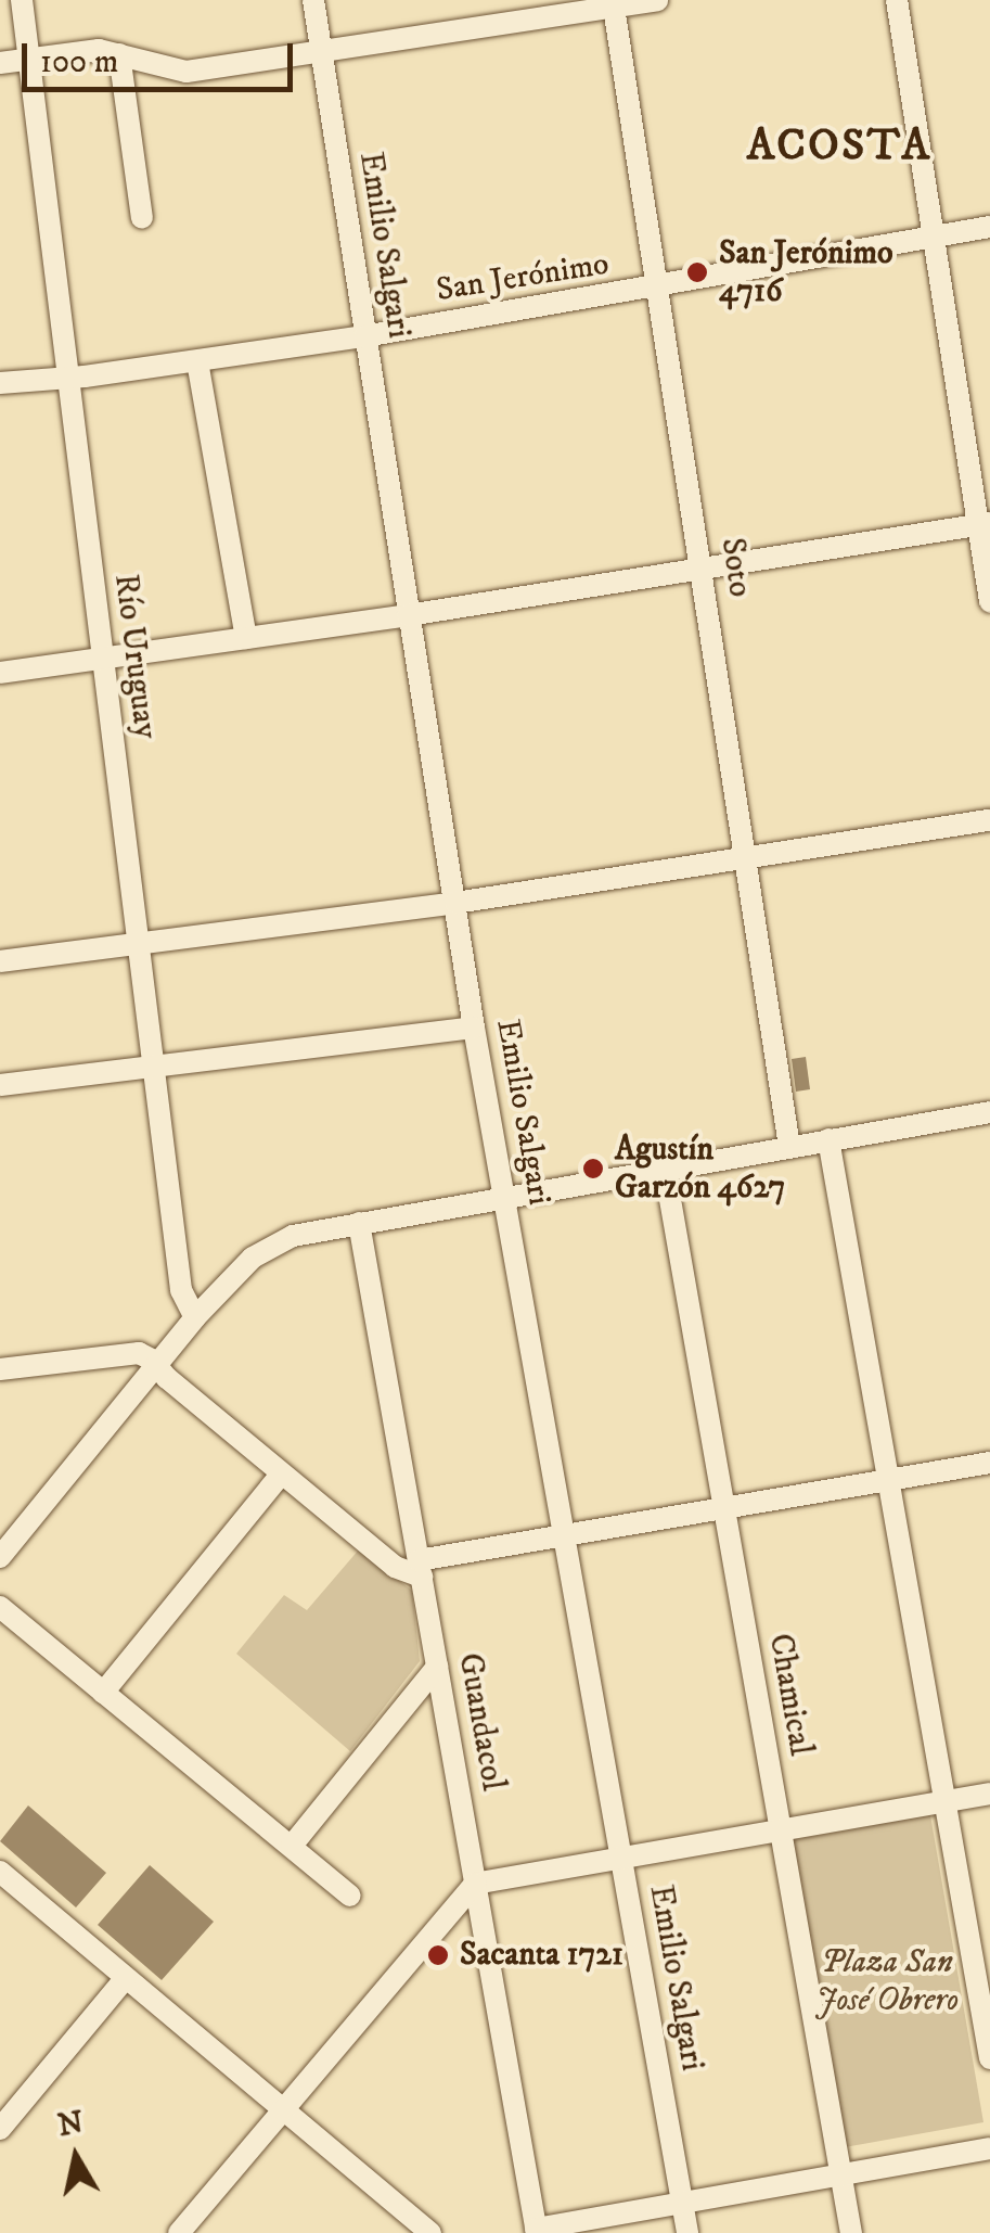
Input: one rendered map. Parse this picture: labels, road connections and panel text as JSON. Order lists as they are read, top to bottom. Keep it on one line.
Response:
{"streets":{"street":["Emilio Salgari","San Jerónimo","Soto","Río Uruguay","Chamical","Guandacol"]},"crossings":[["Emilio Salgari","San Jerónimo"],["San Jerónimo","Soto"],["San Jerónimo","Río Uruguay"]],"districts":["ACOSTA"],"parks":["Plaza San José Obrero"],"places":["San Jerónimo 4716","Agustín Garzón 4627","Sacanta 1721"],"scale_bar":"100 m","north":"top"}
